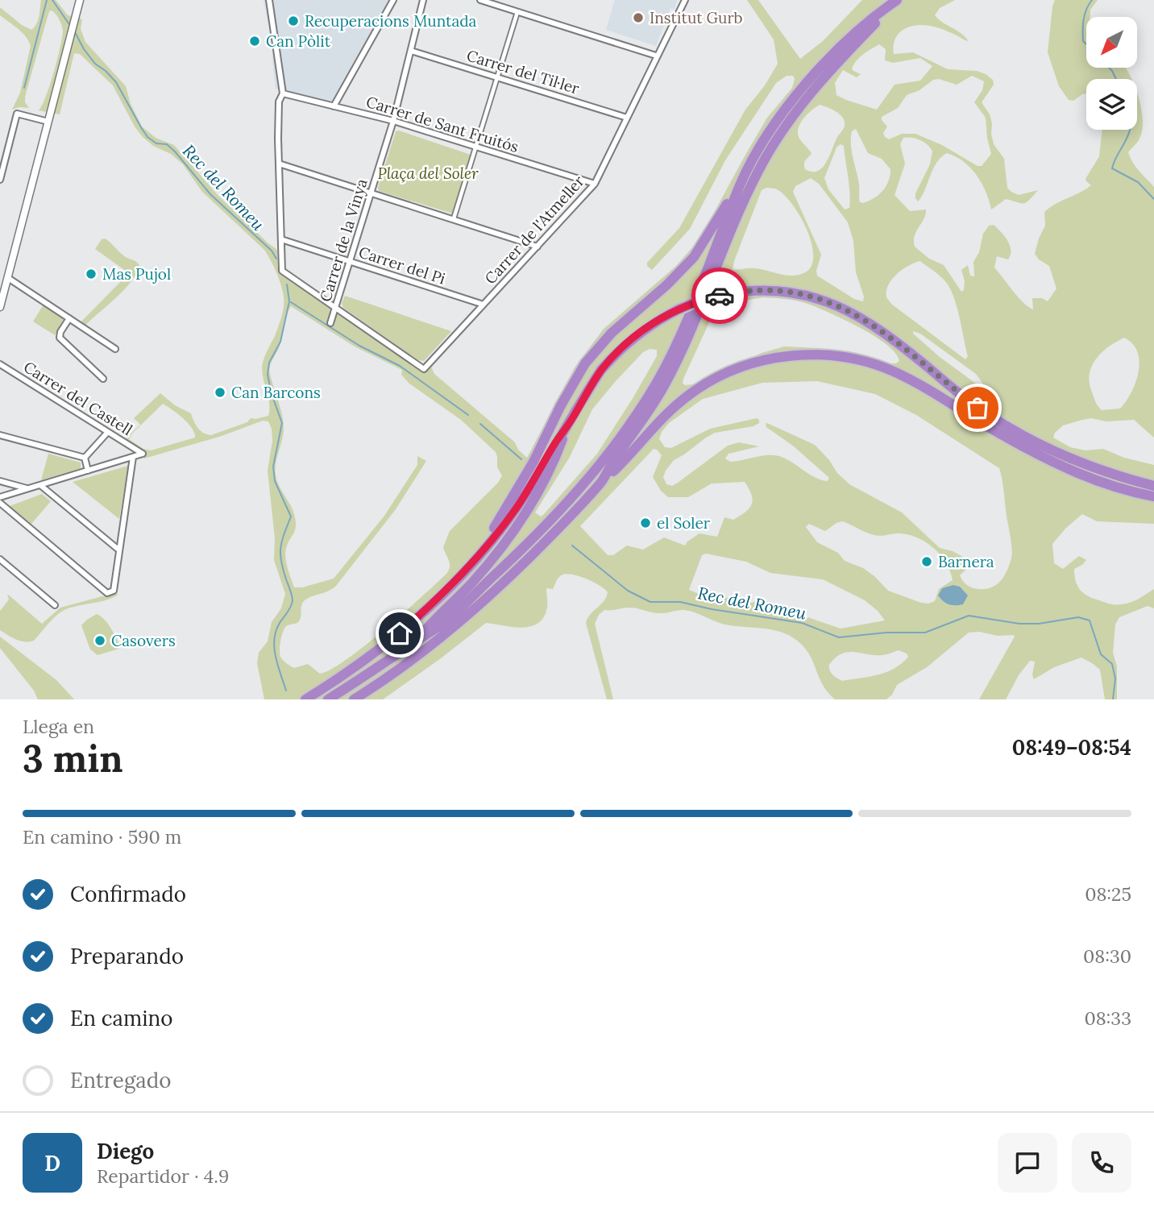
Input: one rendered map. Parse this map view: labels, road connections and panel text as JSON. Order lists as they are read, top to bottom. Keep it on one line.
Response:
{"streets":{"street":["Carrer del Til·ler","Carrer de Sant Fruitós","Carrer de l'Atmeller","Carrer de la Vinya","Carrer del Pi","Carrer del Castell"]},"crossings":[["Carrer del Til·ler","Carrer de l'Atmeller"],["Carrer del Til·ler","Carrer de la Vinya"],["Carrer de Sant Fruitós","Carrer de l'Atmeller"],["Carrer de Sant Fruitós","Carrer de la Vinya"],["Carrer de l'Atmeller","Carrer de la Vinya"],["Carrer de l'Atmeller","Carrer del Pi"],["Carrer de la Vinya","Carrer del Pi"]],"water":["Rec del Romeu"],"parks":["Plaça del Soler"],"places":["Institut Gurb","Recuperacions Muntada","Can Pòlit","Mas Pujol","Can Barcons","el Soler","Barnera","Casovers"],"north":"bottom left","page":{"heading":["3 min","Llega en","08:49–08:54"],"panel":["Diego","Repartidor · 4.9"],"bar":"En camino · 590 m","list":[["Confirmado","08:25"],["Preparando","08:30"],["En camino","08:33"],"Entregado"],"round":"D"}}
